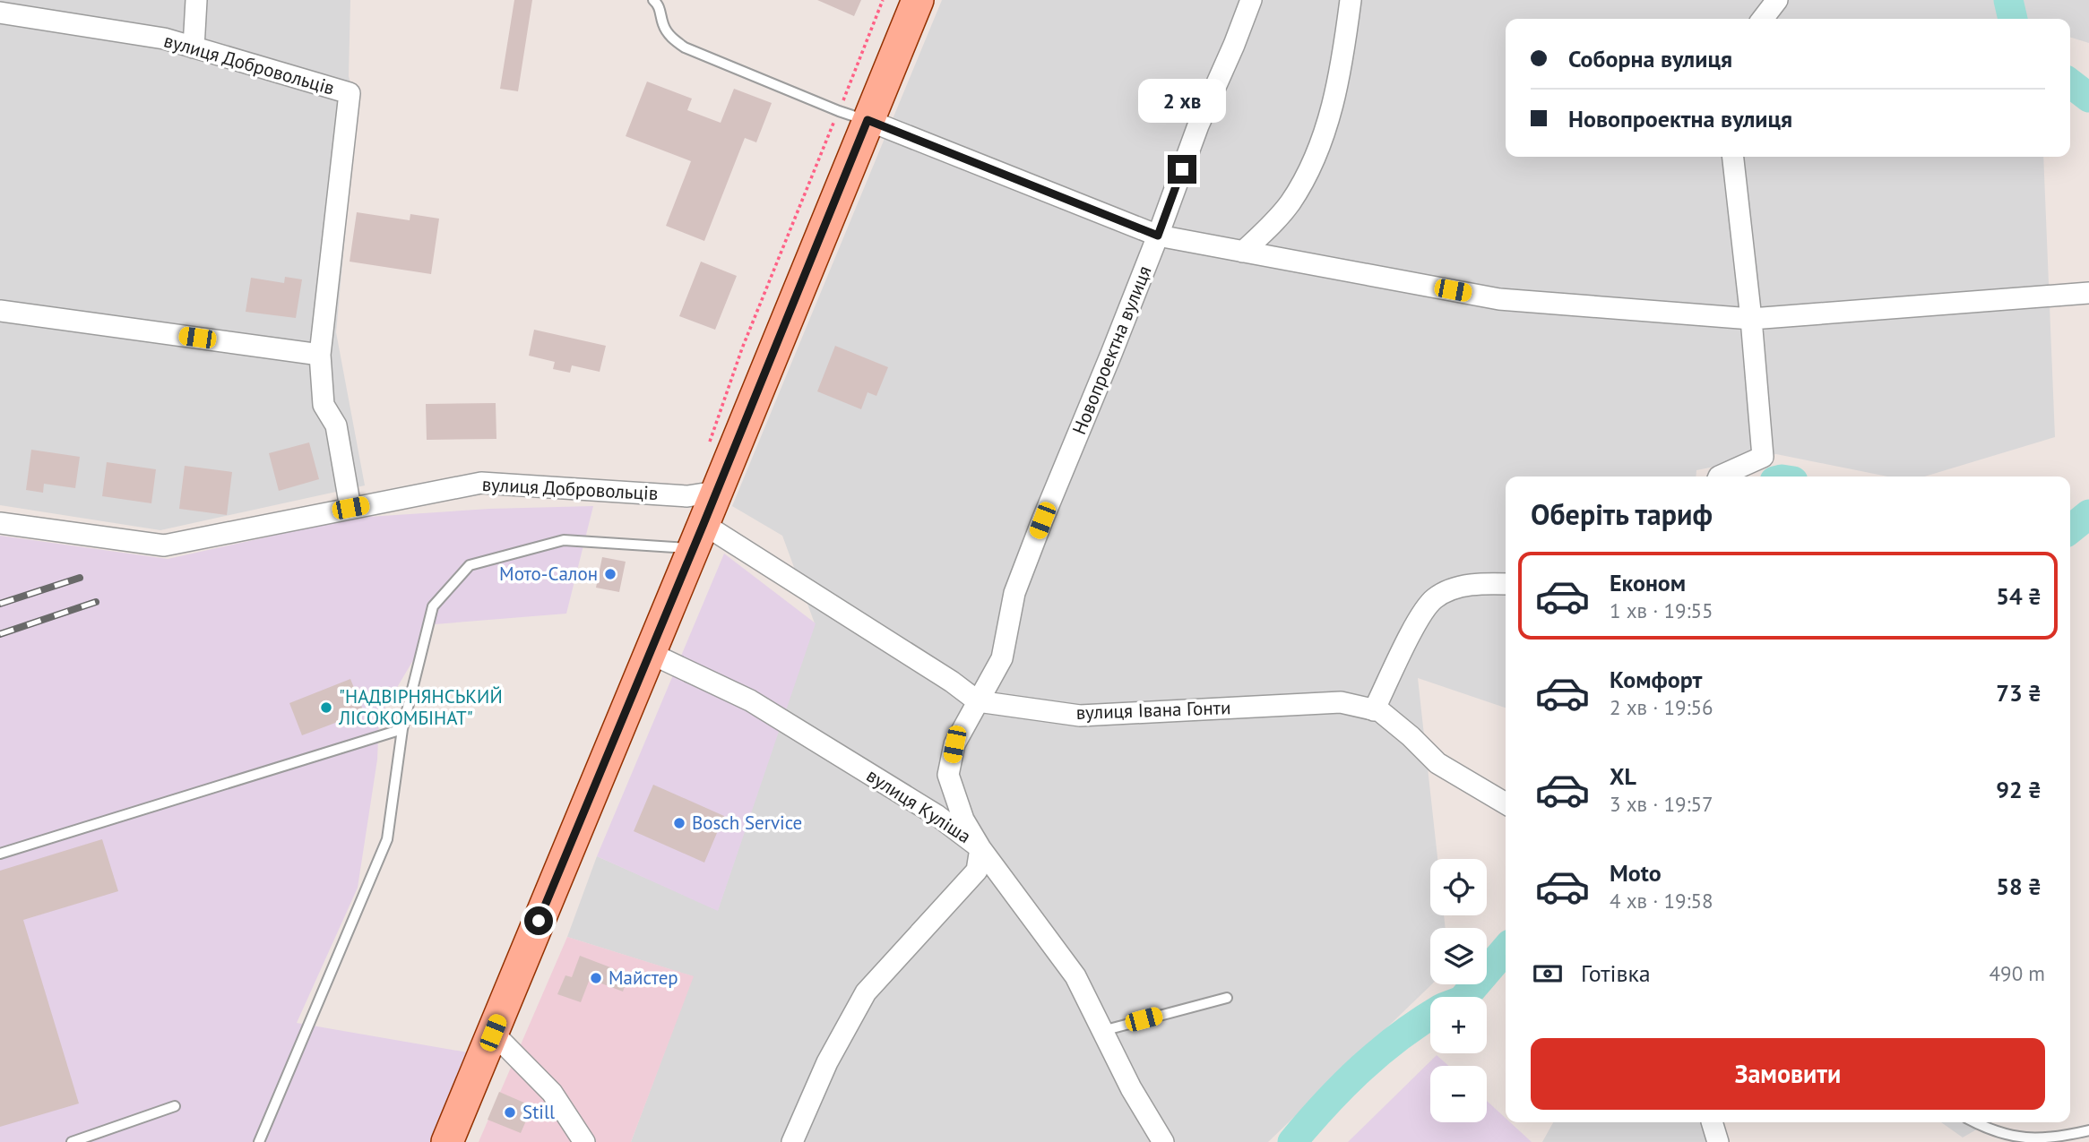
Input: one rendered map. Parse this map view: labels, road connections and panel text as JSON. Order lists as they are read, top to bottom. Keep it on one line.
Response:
{"streets":{"street":["вулиця Добровольців","Новопроектна вулиця","вулиця Івана Гонти","вулиця Куліша"]},"crossings":[["Новопроектна вулиця","вулиця Івана Гонти"],["Новопроектна вулиця","вулиця Куліша"]],"places":["Мото-Салон","\"НАДВІРНЯНСЬКИЙ ЛІСОКОМБІНАТ\"","Bosch Service","Майстер","Still"],"page":{"banner":["Соборна вулиця","Новопроектна вулиця"],"bubble":"2 хв","heading":"Оберіть тариф","list":[{"name":"Економ","note":"1 хв · 19:55","value":"54 ₴"},{"name":"Комфорт","note":"2 хв · 19:56","value":"73 ₴"},{"name":"XL","note":"3 хв · 19:57","value":"92 ₴"},{"name":"Moto","note":"4 хв · 19:58","value":"58 ₴"}],"map_buttons":["+","−"],"pay":["Готівка","490 m"],"buttons":"Замовити"}}
